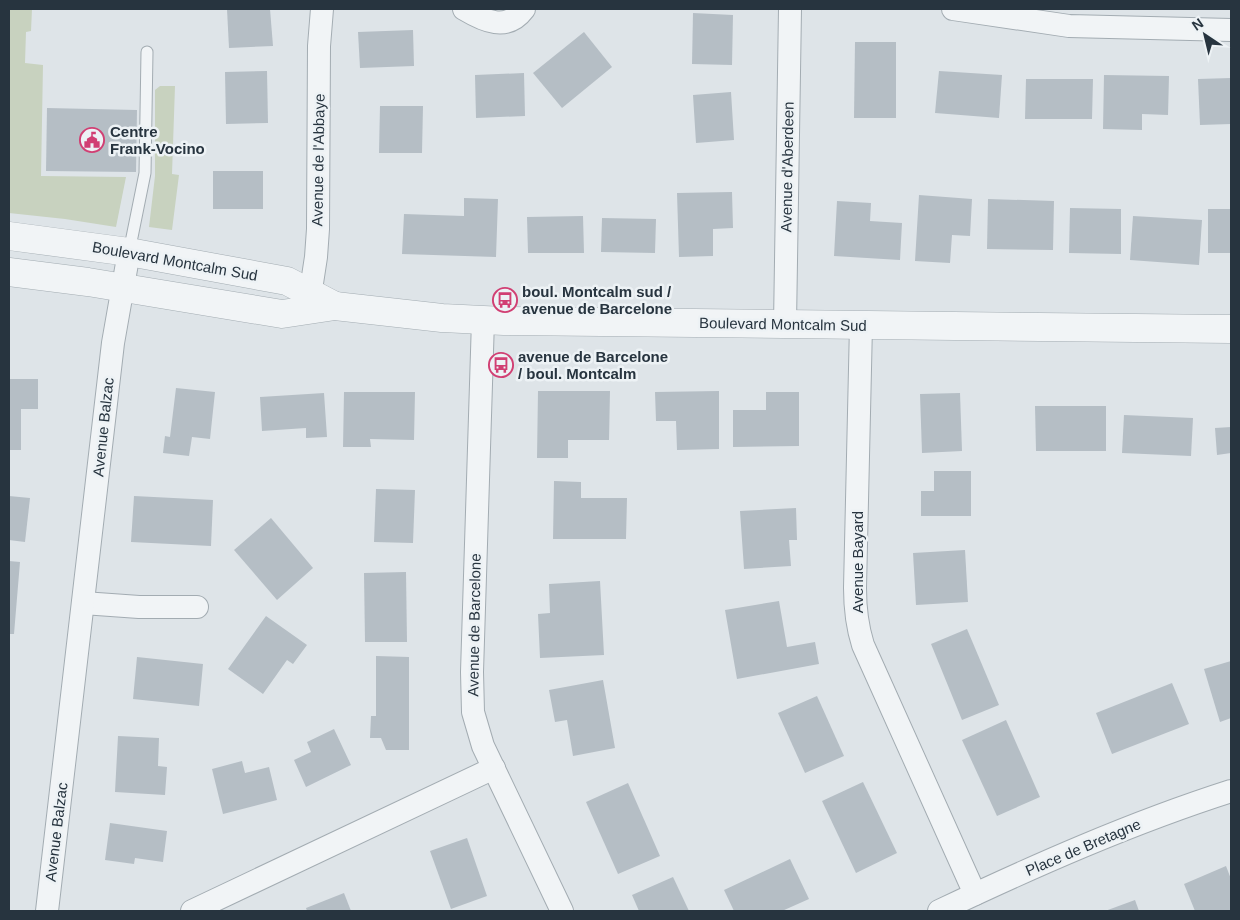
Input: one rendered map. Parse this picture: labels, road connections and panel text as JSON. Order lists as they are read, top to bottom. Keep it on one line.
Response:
{"streets":{"street":["Avenue de l'Abbaye","Avenue d'Aberdeen","Boulevard Montcalm Sud","Avenue Balzac","Avenue Bayard","Avenue de Barcelone","Place de Bretagne"]},"crossings":[["Avenue de l'Abbaye","Boulevard Montcalm Sud"],["Avenue d'Aberdeen","Boulevard Montcalm Sud"],["Boulevard Montcalm Sud","Avenue Balzac"],["Boulevard Montcalm Sud","Avenue Bayard"],["Boulevard Montcalm Sud","Avenue de Barcelone"],["Avenue Bayard","Place de Bretagne"]],"places":{"public building":["Centre Frank-Vocino"],"bus stop":["boul. Montcalm sud / avenue de Barcelone","avenue de Barcelone / boul. Montcalm"]},"north":"top left"}
